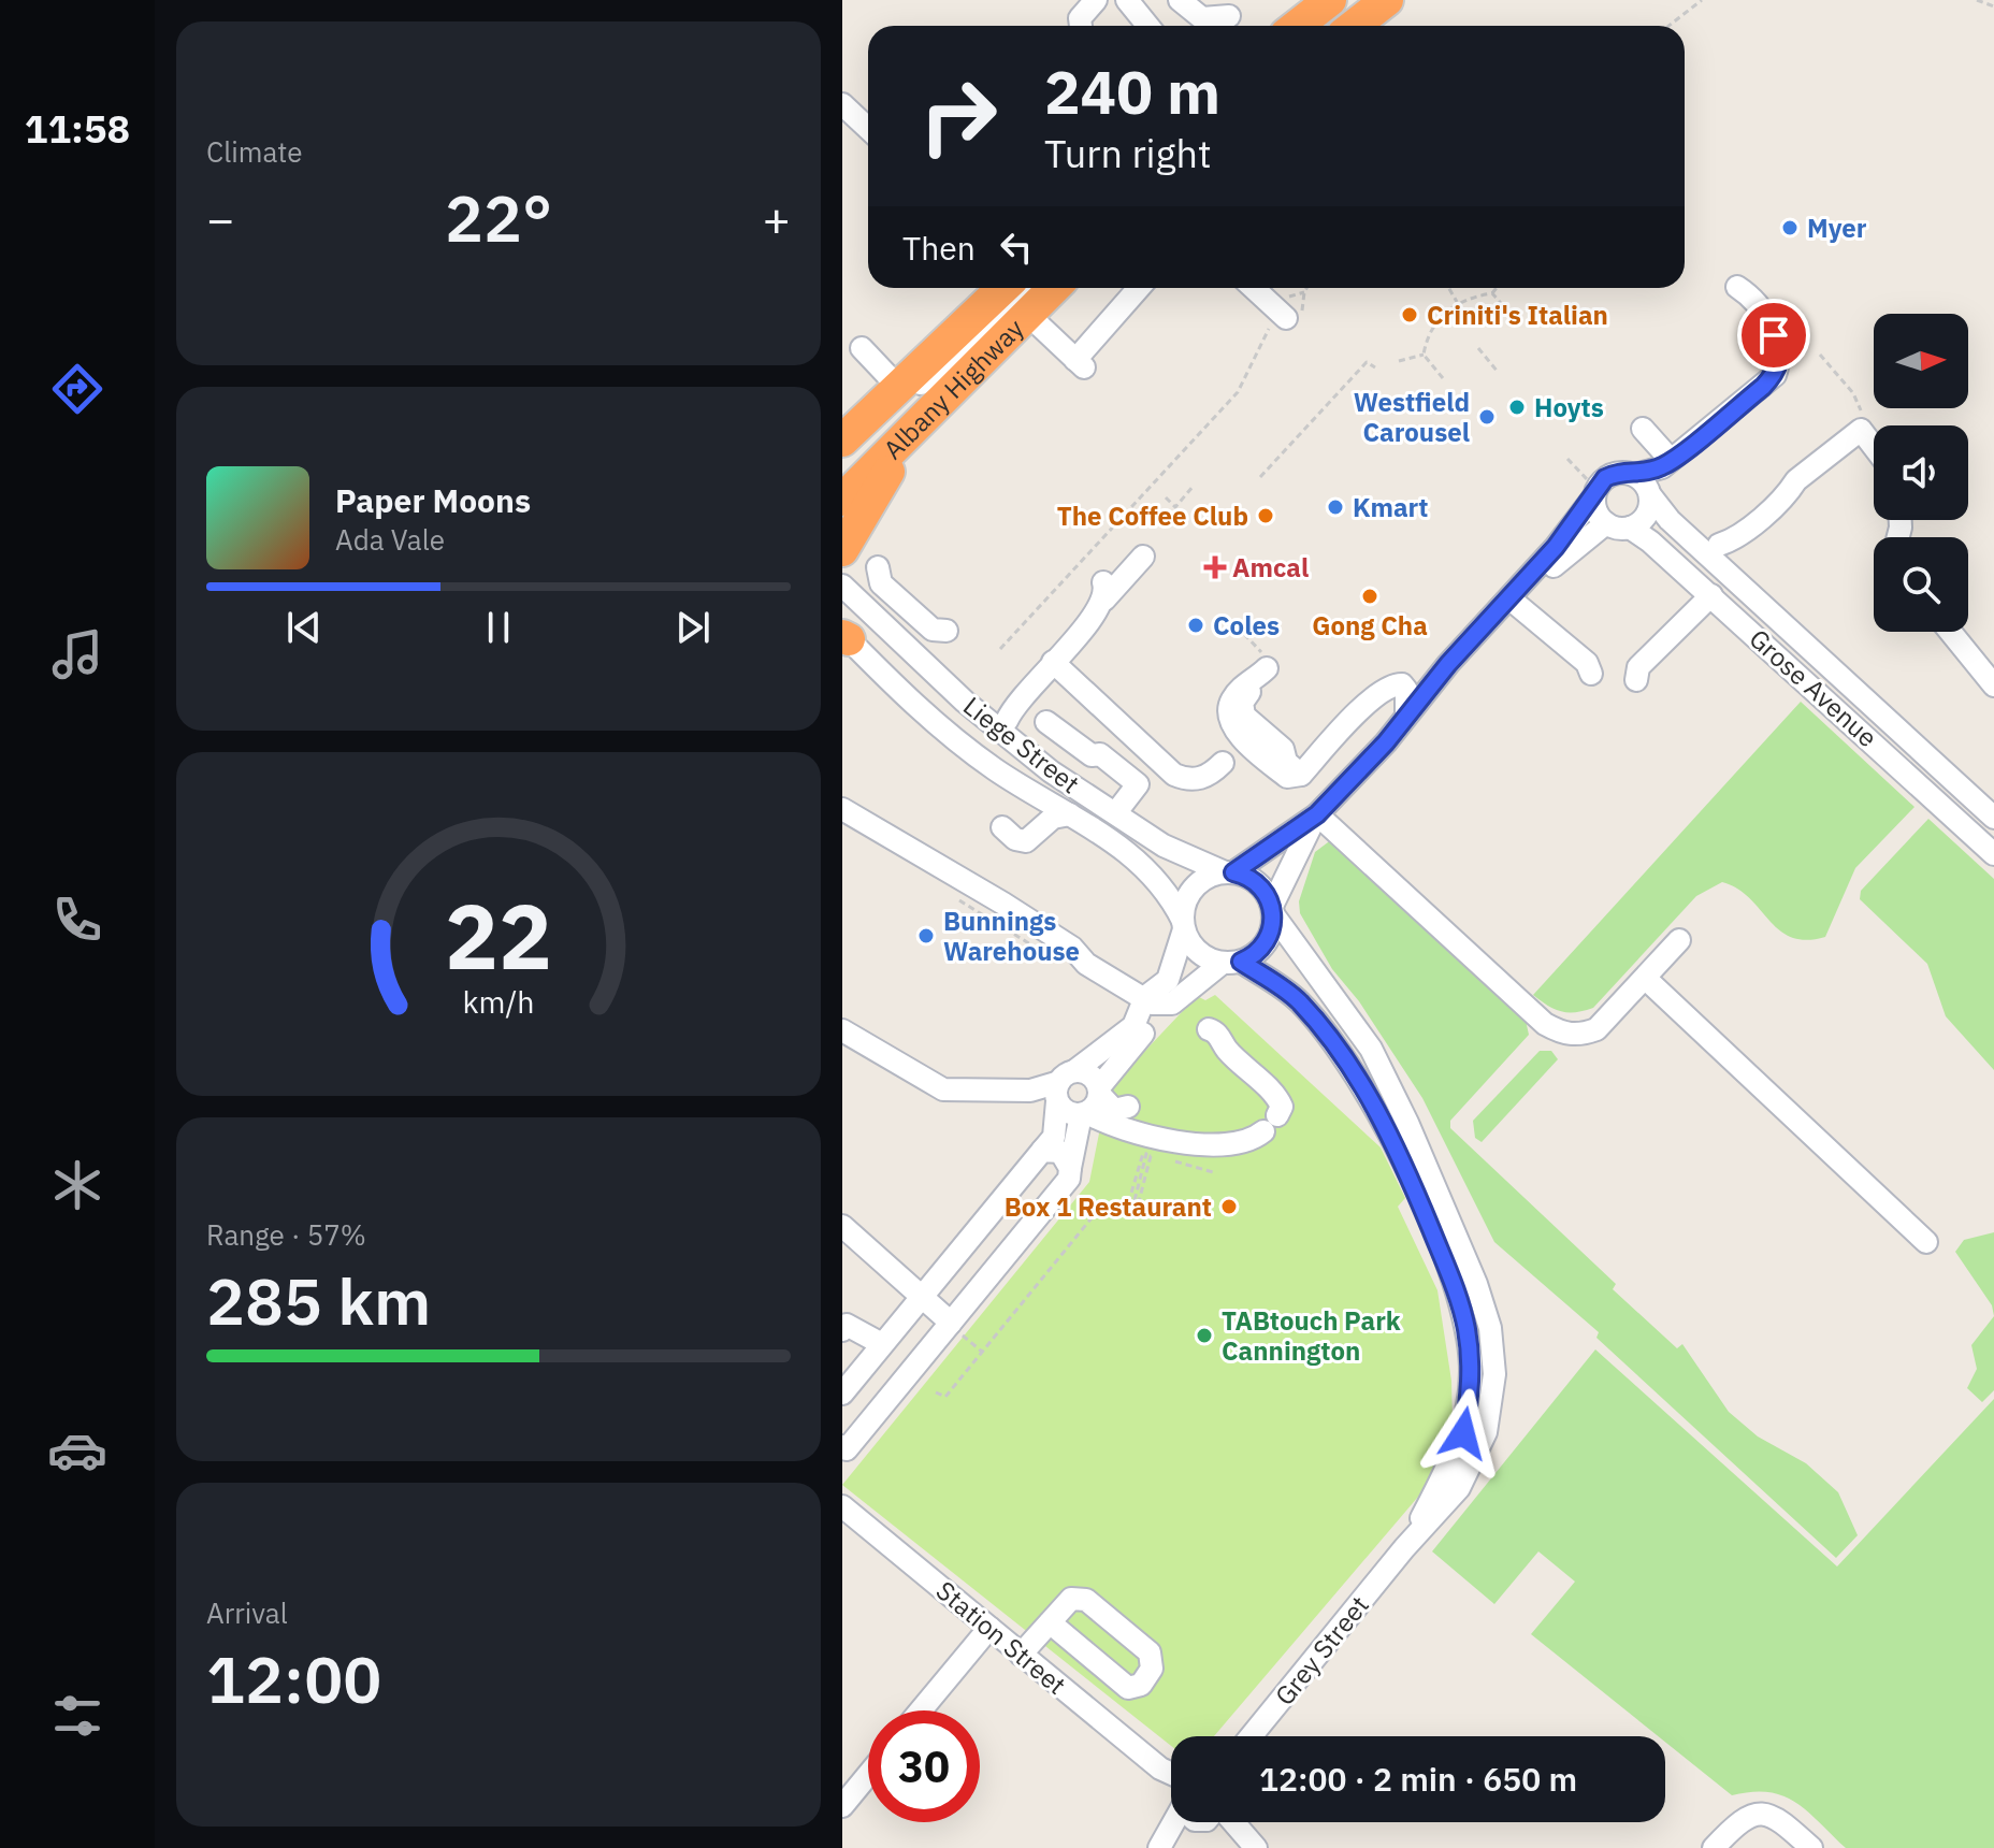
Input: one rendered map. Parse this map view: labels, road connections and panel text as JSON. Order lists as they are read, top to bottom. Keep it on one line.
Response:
{"streets":{"highway":["Albany Highway"],"street":["Grose Avenue","Liege Street","Station Street","Grey Street"]},"places":{"other":["Myer","Criniti's Italian","Hoyts","Westfield Carousel","Kmart","The Coffee Club","Gong Cha","Coles","Bunnings Warehouse","Box 1 Restaurant","TABtouch Park Cannington"],"health":["Amcal"]},"north":"right","page":{"tabs":"11:58","tile":["Climate",["Range · 57%","285 km"],["Arrival","12:00"]],"turn":["240 m","Turn right"],"heat":["−","22°","+"],"then":"Then","song":["Paper Moons","Ada Vale"],"limit":"30","trip":"12:00 · 2 min · 650 m","gauge":["22","km/h"]}}
